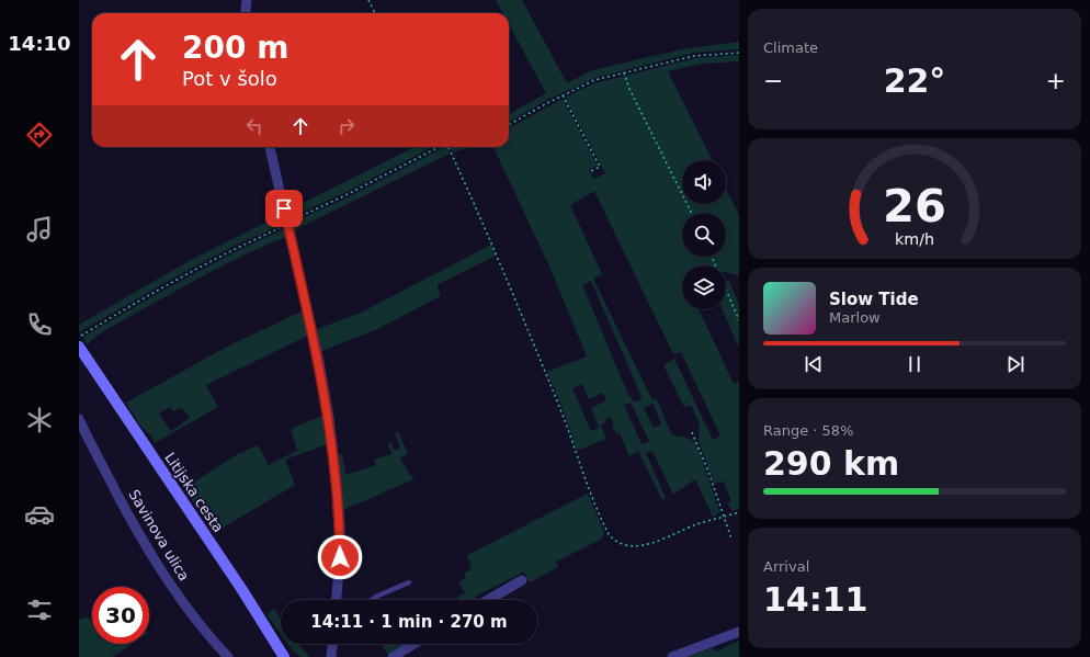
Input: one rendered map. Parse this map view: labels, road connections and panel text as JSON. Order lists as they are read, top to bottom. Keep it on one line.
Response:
{"streets":{"main road":["Litijska cesta"],"street":["Savinova ulica"]},"page":{"tabs":"14:10","tile":["Climate",["Range · 58%","290 km"],["Arrival","14:11"]],"turn":["200 m","Pot v šolo"],"heat":["−","22°","+"],"song":["Slow Tide","Marlow"],"limit":"30","trip":"14:11 · 1 min · 270 m","gauge":["26","km/h"]}}
